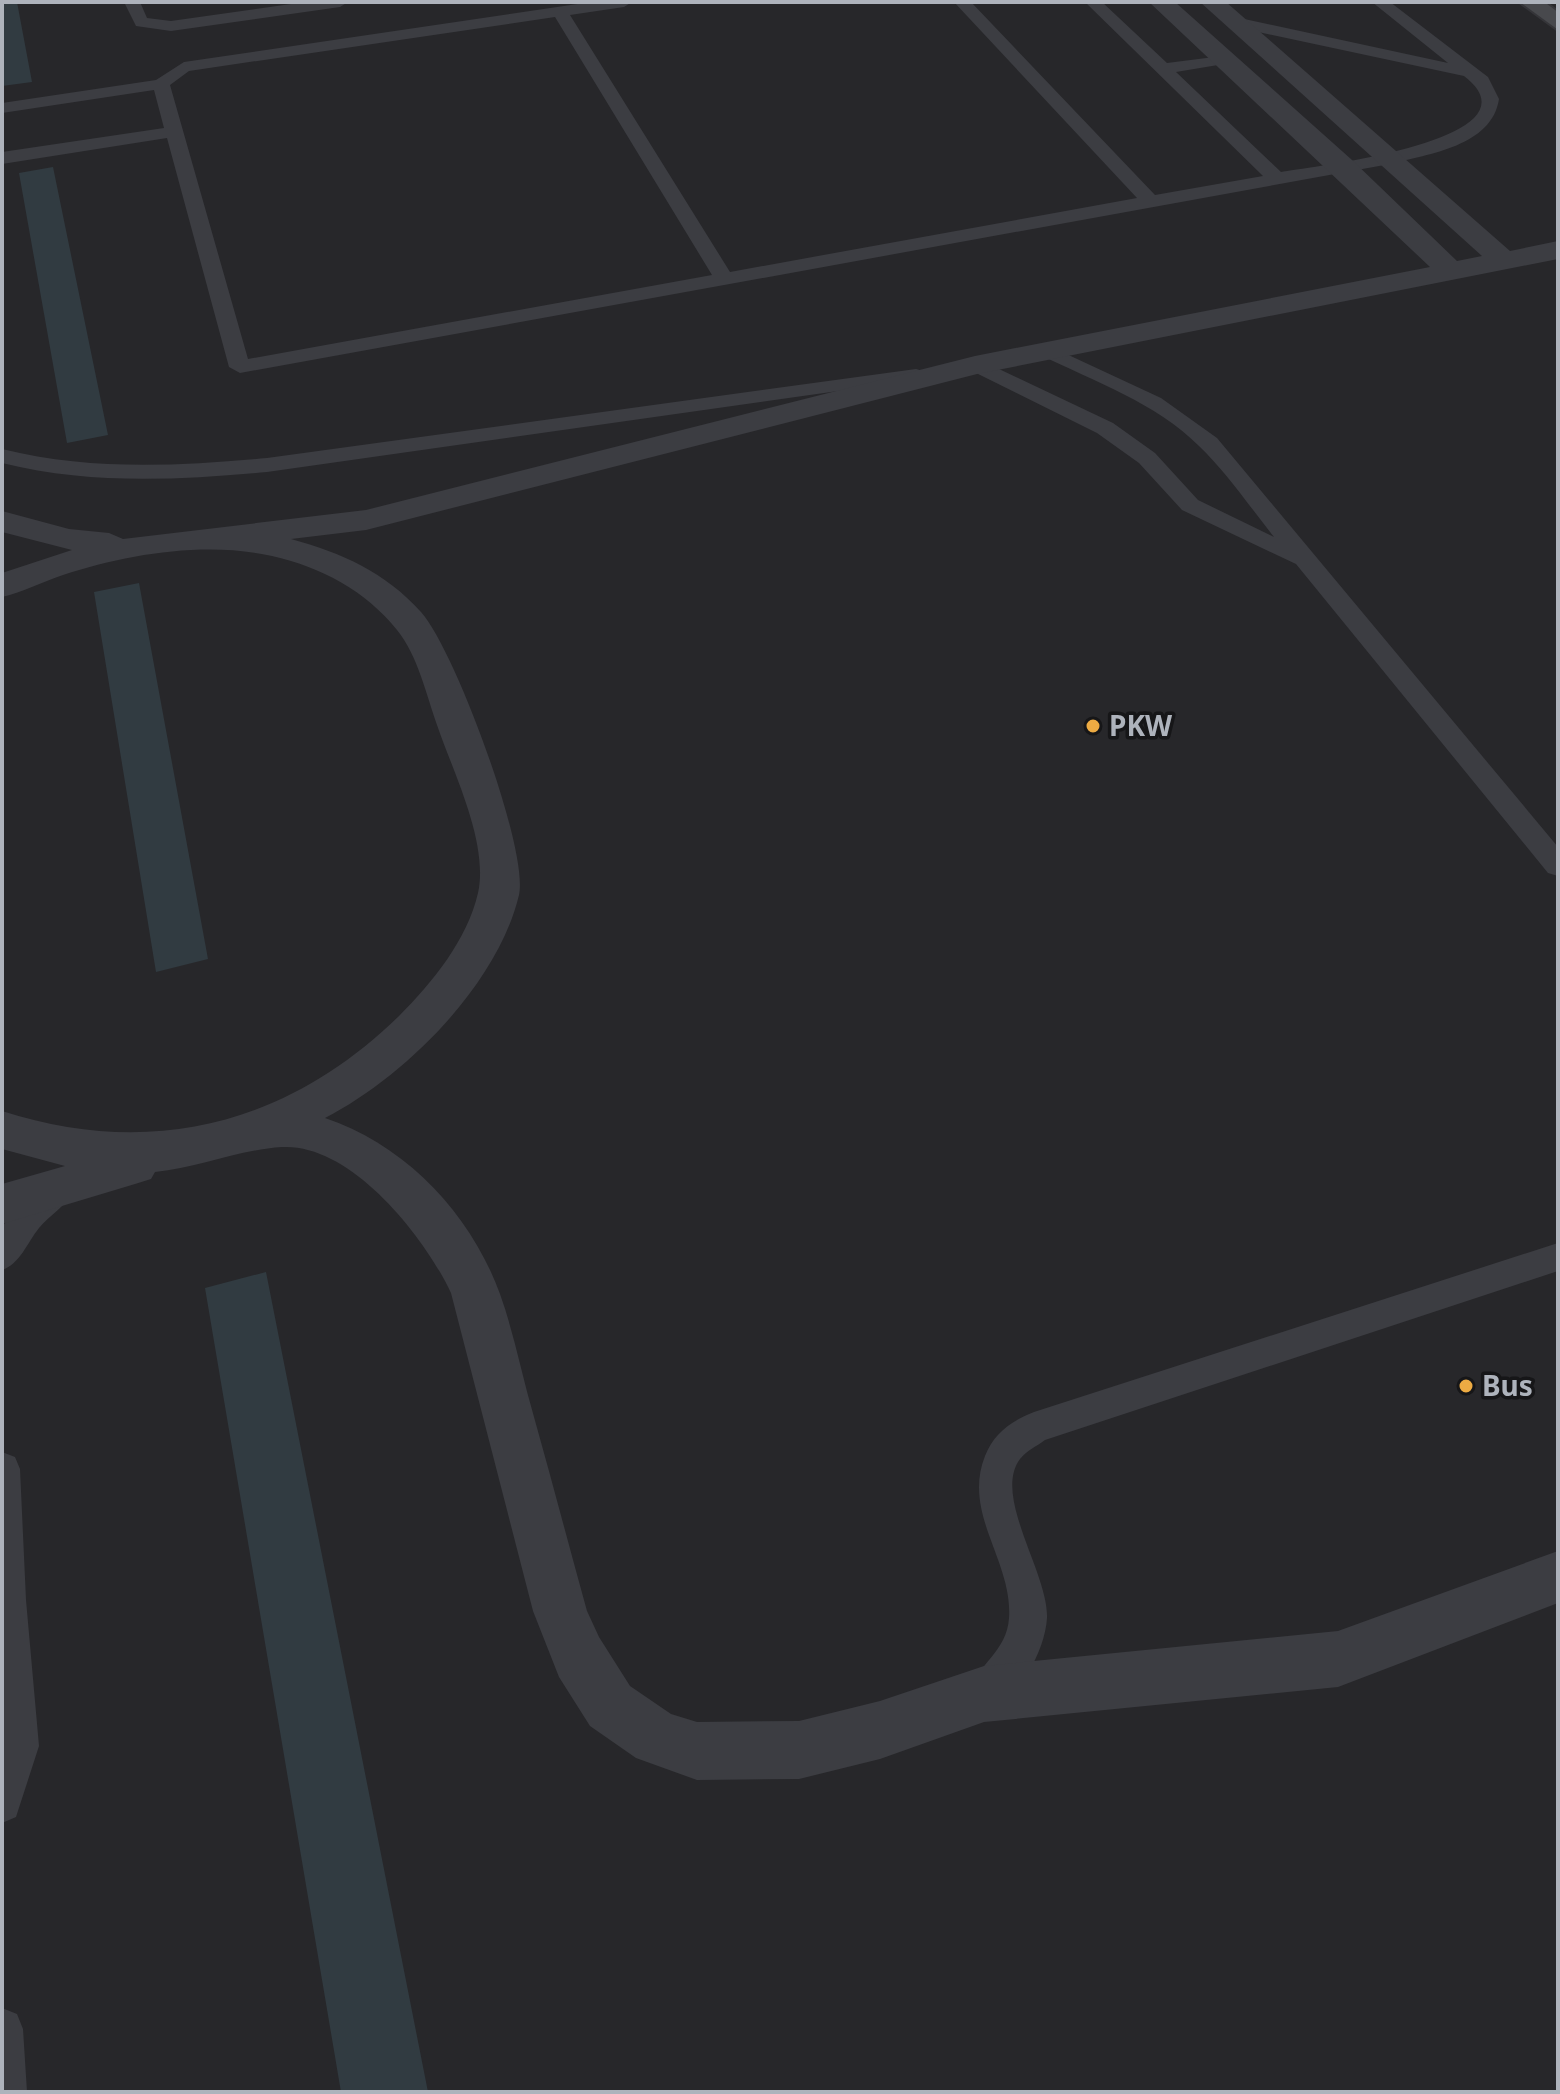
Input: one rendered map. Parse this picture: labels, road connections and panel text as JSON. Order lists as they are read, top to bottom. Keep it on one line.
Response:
{"places":["PKW","Bus"]}
